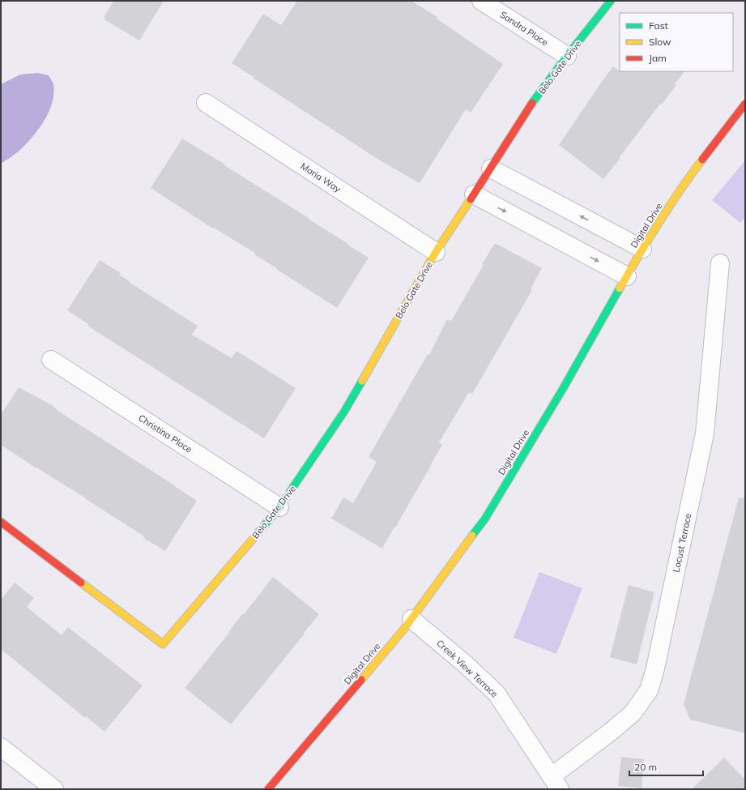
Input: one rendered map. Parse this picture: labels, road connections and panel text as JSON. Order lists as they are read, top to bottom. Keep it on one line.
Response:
{"streets":{"street":["Sandra Place","Belo Gate Drive","Maria Way","Digital Drive","Christina Place","Locust Terrace","Creek View Terrace"]},"crossings":[["Sandra Place","Belo Gate Drive"],["Belo Gate Drive","Maria Way"],["Belo Gate Drive","Christina Place"],["Digital Drive","Creek View Terrace"],["Locust Terrace","Creek View Terrace"]],"legend":["Fast","Slow","Jam"],"scale_bar":"20 m"}
